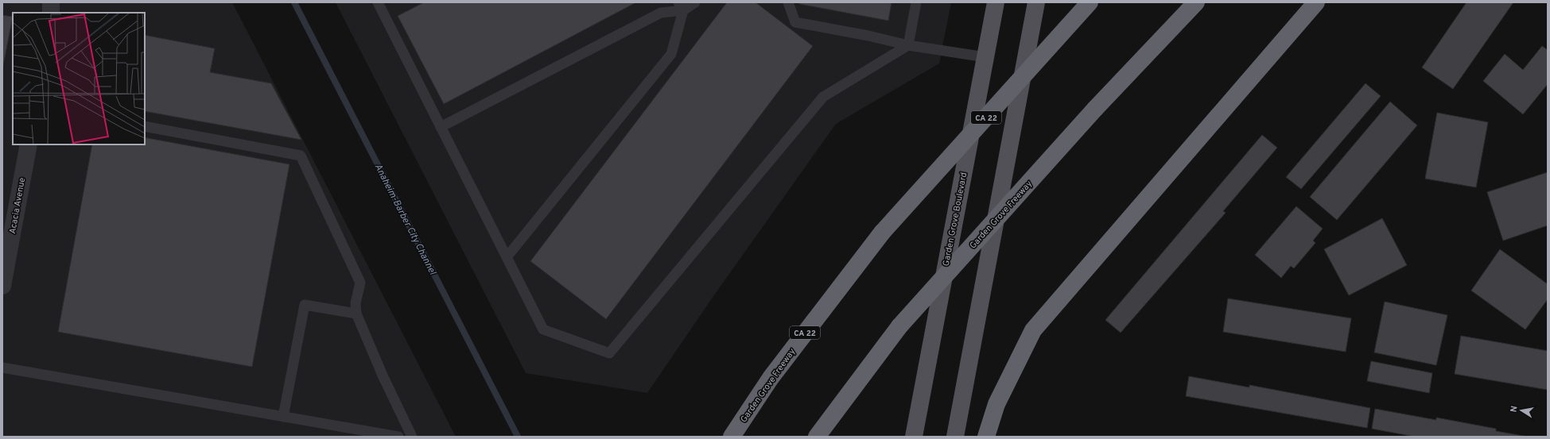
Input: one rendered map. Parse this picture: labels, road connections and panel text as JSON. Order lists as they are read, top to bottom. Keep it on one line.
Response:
{"streets":{"highway":["CA 22","Garden Grove Freeway"],"main road":["Garden Grove Boulevard"],"street":["Acacia Avenue"]},"water":["Anaheim-Barber City Channel"],"north":"left"}
